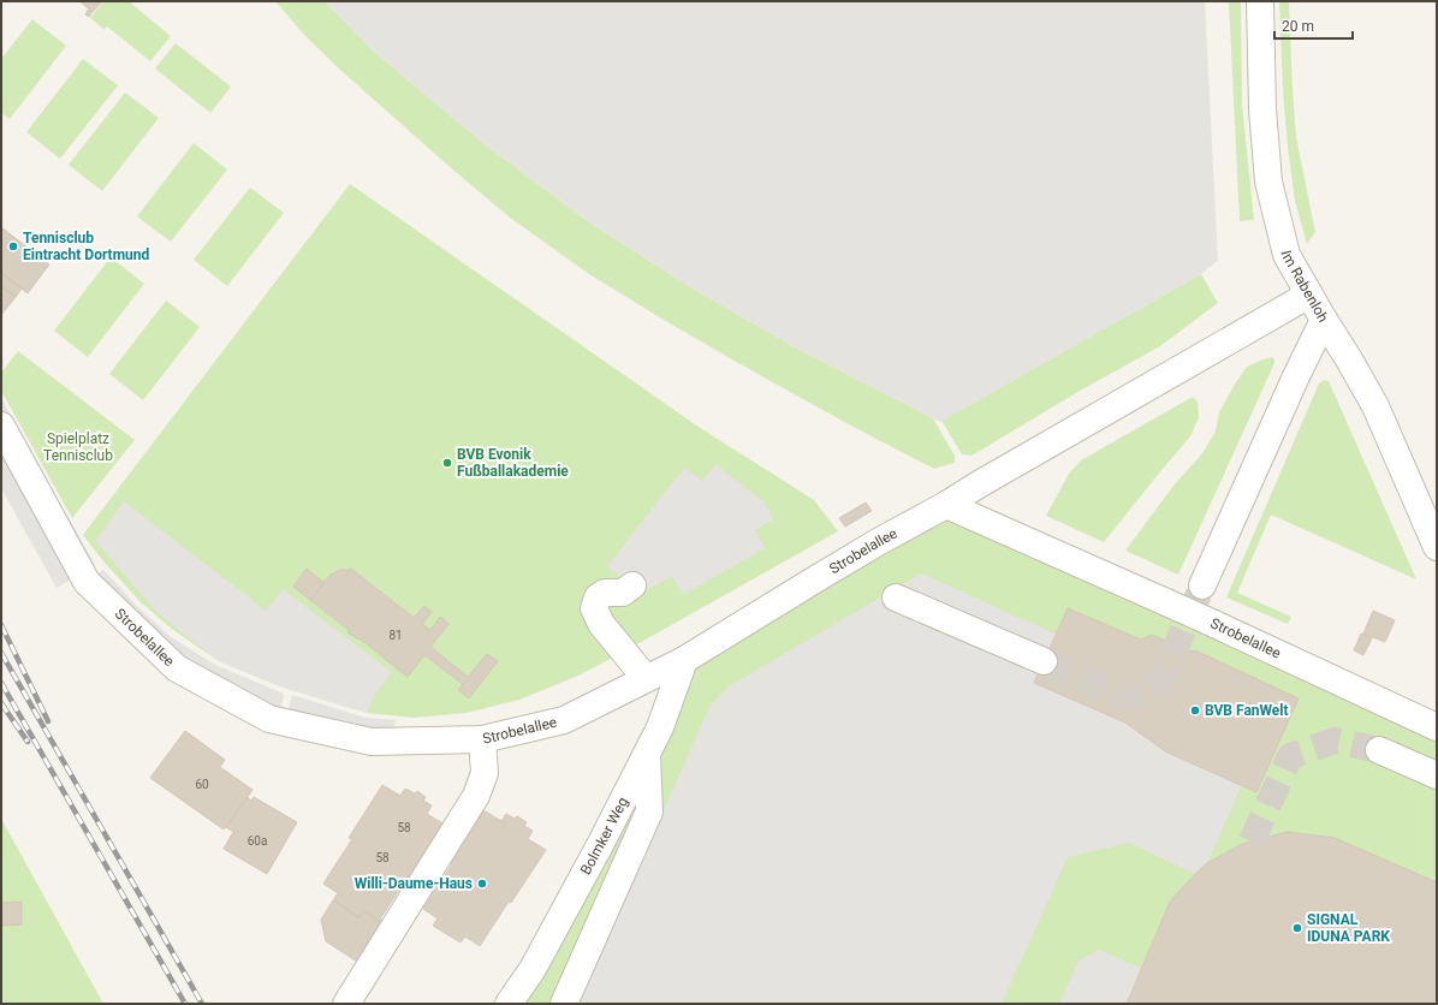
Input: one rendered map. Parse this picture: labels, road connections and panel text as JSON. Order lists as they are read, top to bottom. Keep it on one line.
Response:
{"streets":{"street":["Im Rabenloh","Strobelallee","Bolmker Weg"]},"crossings":[["Im Rabenloh","Strobelallee"],["Strobelallee","Bolmker Weg"]],"parks":["Spielplatz Tennisclub"],"places":["Tennisclub Eintracht Dortmund","BVB Evonik Fußballakademie","BVB FanWelt","Willi-Daume-Haus","SIGNAL IDUNA PARK"],"house_numbers":["81","60","58","60a","58"],"scale_bar":"20 m"}
